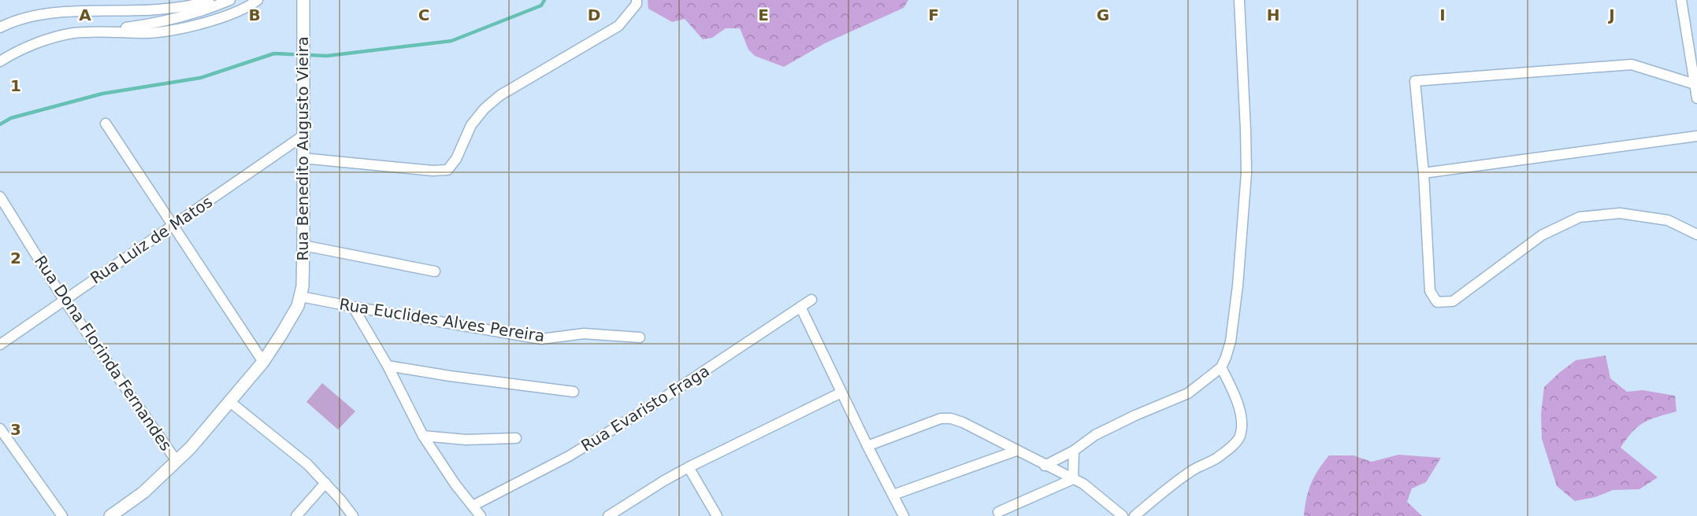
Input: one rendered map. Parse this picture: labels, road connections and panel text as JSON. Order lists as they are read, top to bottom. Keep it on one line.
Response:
{"streets":{"street":["Rua Benedito Augusto Vieira","Rua Luiz de Matos","Rua Euclides Alves Pereira","Rua Dona Florinda Fernandes","Rua Evaristo Fraga"]},"crossings":[["Rua Benedito Augusto Vieira","Rua Luiz de Matos"],["Rua Benedito Augusto Vieira","Rua Euclides Alves Pereira"],["Rua Luiz de Matos","Rua Dona Florinda Fernandes"]],"grid":{"columns":["A","B","C","D","E","F","G","H","I","J"],"rows":["1","2","3"]}}
